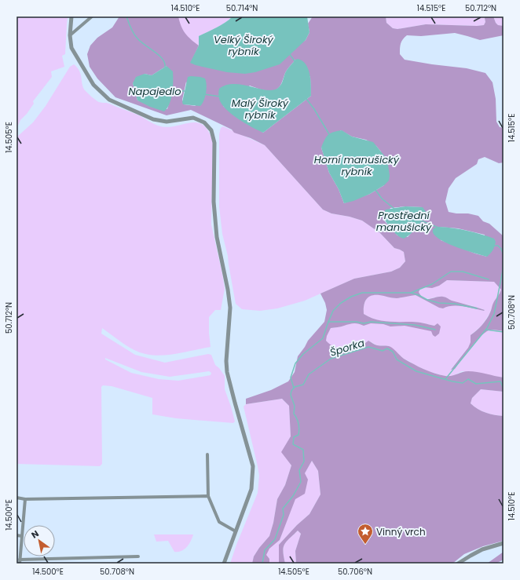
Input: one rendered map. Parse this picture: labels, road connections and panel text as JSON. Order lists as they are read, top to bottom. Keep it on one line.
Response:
{"water":["Velký Široký rybník","Napajedlo","Malý Široký rybník","Horní manušický rybník","Prostřední manušický","Šporka"],"places":{"place":["Vinný vrch"]},"north":"top left","coordinates":["14.510°E","50.714°N","14.515°E","50.712°N","14.505°E","50.708°N","14.500°E","50.706°N"]}
